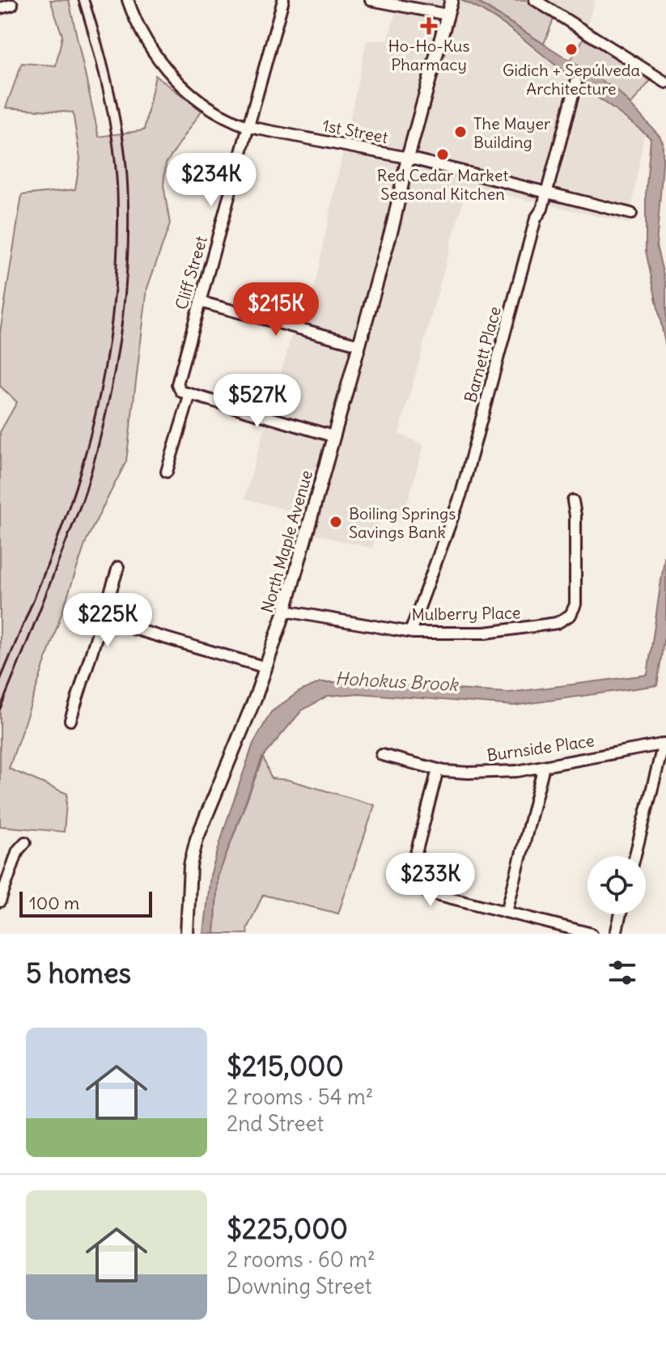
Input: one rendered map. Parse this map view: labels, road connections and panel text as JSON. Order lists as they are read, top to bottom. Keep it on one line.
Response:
{"streets":{"main road":["North Maple Avenue"],"street":["1st Street","Cliff Street","Barnett Place","Mulberry Place","Burnside Place"]},"crossings":[["1st Street","Cliff Street"],["1st Street","Barnett Place"],["1st Street","North Maple Avenue"],["Barnett Place","Mulberry Place"],["North Maple Avenue","Mulberry Place"]],"water":["Hohokus Brook"],"places":{"health":["Ho-Ho-Kus Pharmacy"],"other":["Gidich + Sepúlveda Architecture","The Mayer Building","Red Cedar Market Seasonal Kitchen","Boiling Springs Savings Bank"]},"scale_bar":"100 m","page":{"price":["$234K","$215K","$527K","$225K","$233K"],"scale":"100 m","heading":"5 homes","list":[{"name":"$215,000","note":"2 rooms · 54 m² · 2nd Street"},{"name":"$225,000","note":"2 rooms · 60 m² · Downing Street"}]}}
